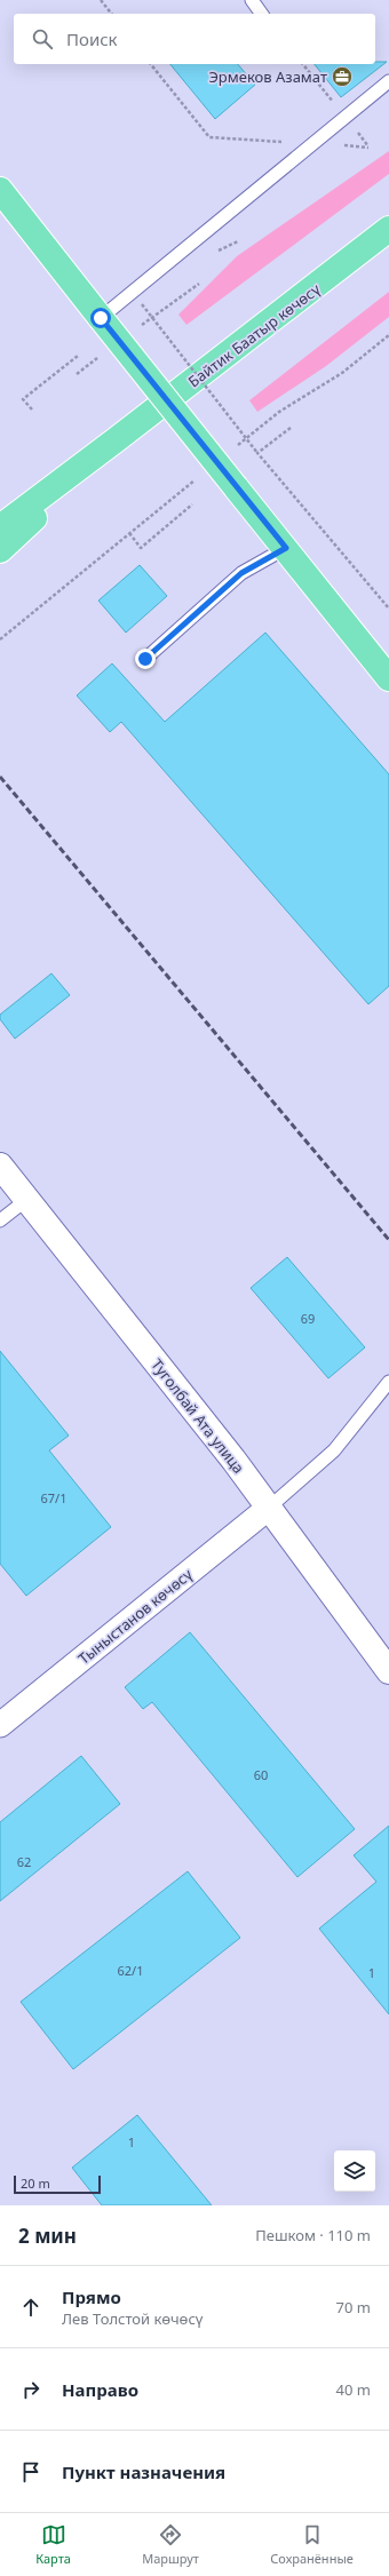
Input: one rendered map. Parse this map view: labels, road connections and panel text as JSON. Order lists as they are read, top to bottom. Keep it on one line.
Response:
{"streets":{"main road":["Байтик Баатыр көчөсү"],"street":["Туголбай Ата улица","Тыныстанов көчөсү"]},"crossings":[["Туголбай Ата улица","Тыныстанов көчөсү"]],"places":{"office":["Эрмеков Азамат"]},"house_numbers":["69","67/1","60","62","62/1","1","1"],"scale_bar":"20 m","page":{"search":"Поиск","scale":"20 m","heading":["2 мин","Пешком · 110 m"],"list":[["Прямо","Лев Толстой көчөсү","70 m"],["Направо","40 m"],"Пункт назначения"],"nav":["Карта","Маршрут","Сохранённые"]}}
